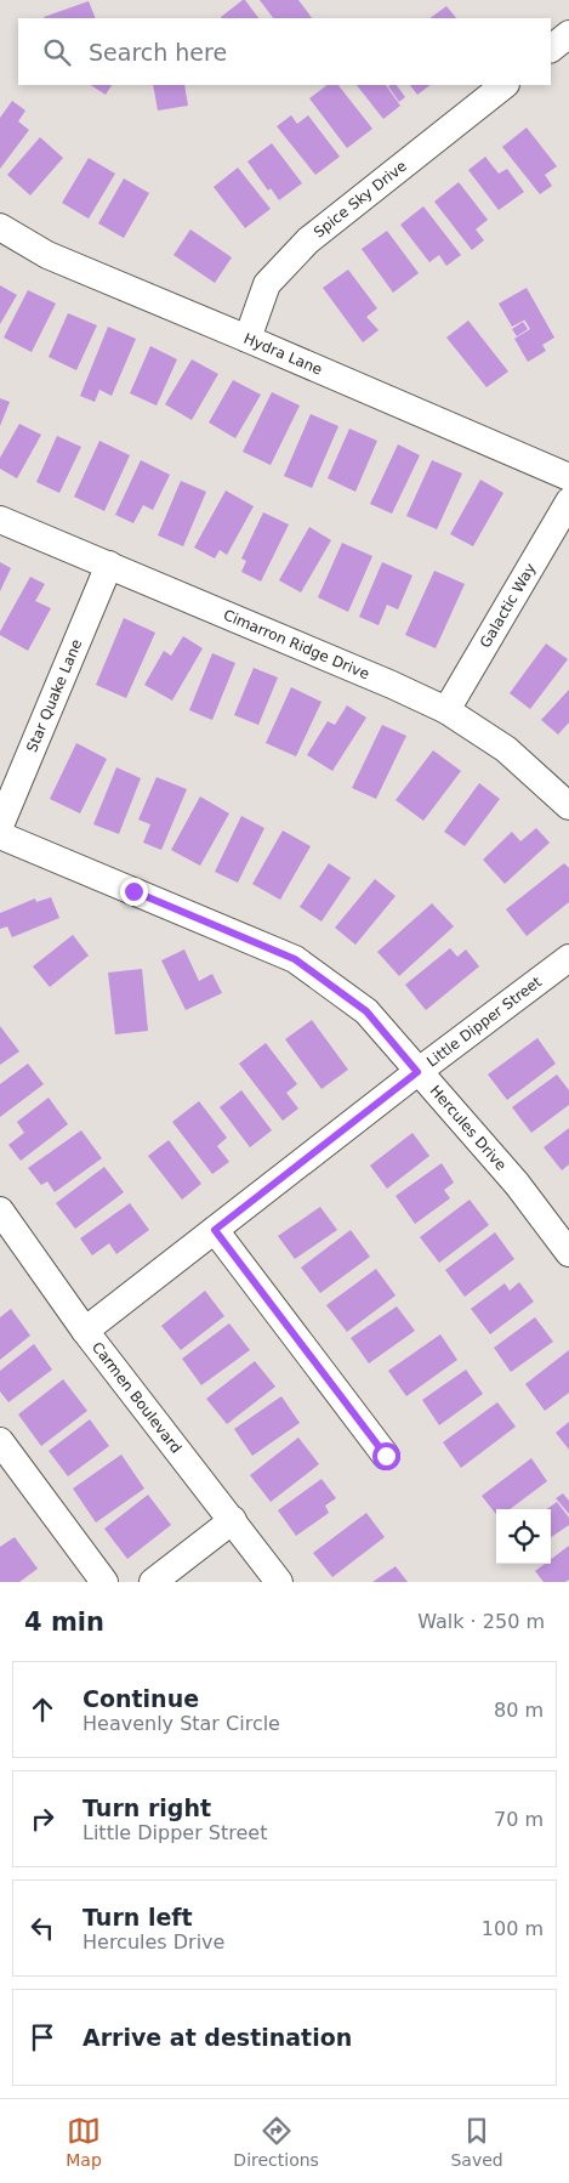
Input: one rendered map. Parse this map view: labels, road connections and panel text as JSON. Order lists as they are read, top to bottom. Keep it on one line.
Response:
{"streets":{"street":["Spice Sky Drive","Hydra Lane","Galactic Way","Cimarron Ridge Drive","Star Quake Lane","Little Dipper Street","Hercules Drive","Carmen Boulevard"]},"crossings":[["Spice Sky Drive","Hydra Lane"],["Galactic Way","Cimarron Ridge Drive"],["Cimarron Ridge Drive","Star Quake Lane"],["Little Dipper Street","Hercules Drive"],["Little Dipper Street","Carmen Boulevard"]],"page":{"search":"Search here","heading":["4 min","Walk · 250 m"],"list":[["Continue","Heavenly Star Circle","80 m"],["Turn right","Little Dipper Street","70 m"],["Turn left","Hercules Drive","100 m"],"Arrive at destination"],"nav":["Map","Directions","Saved"]}}
